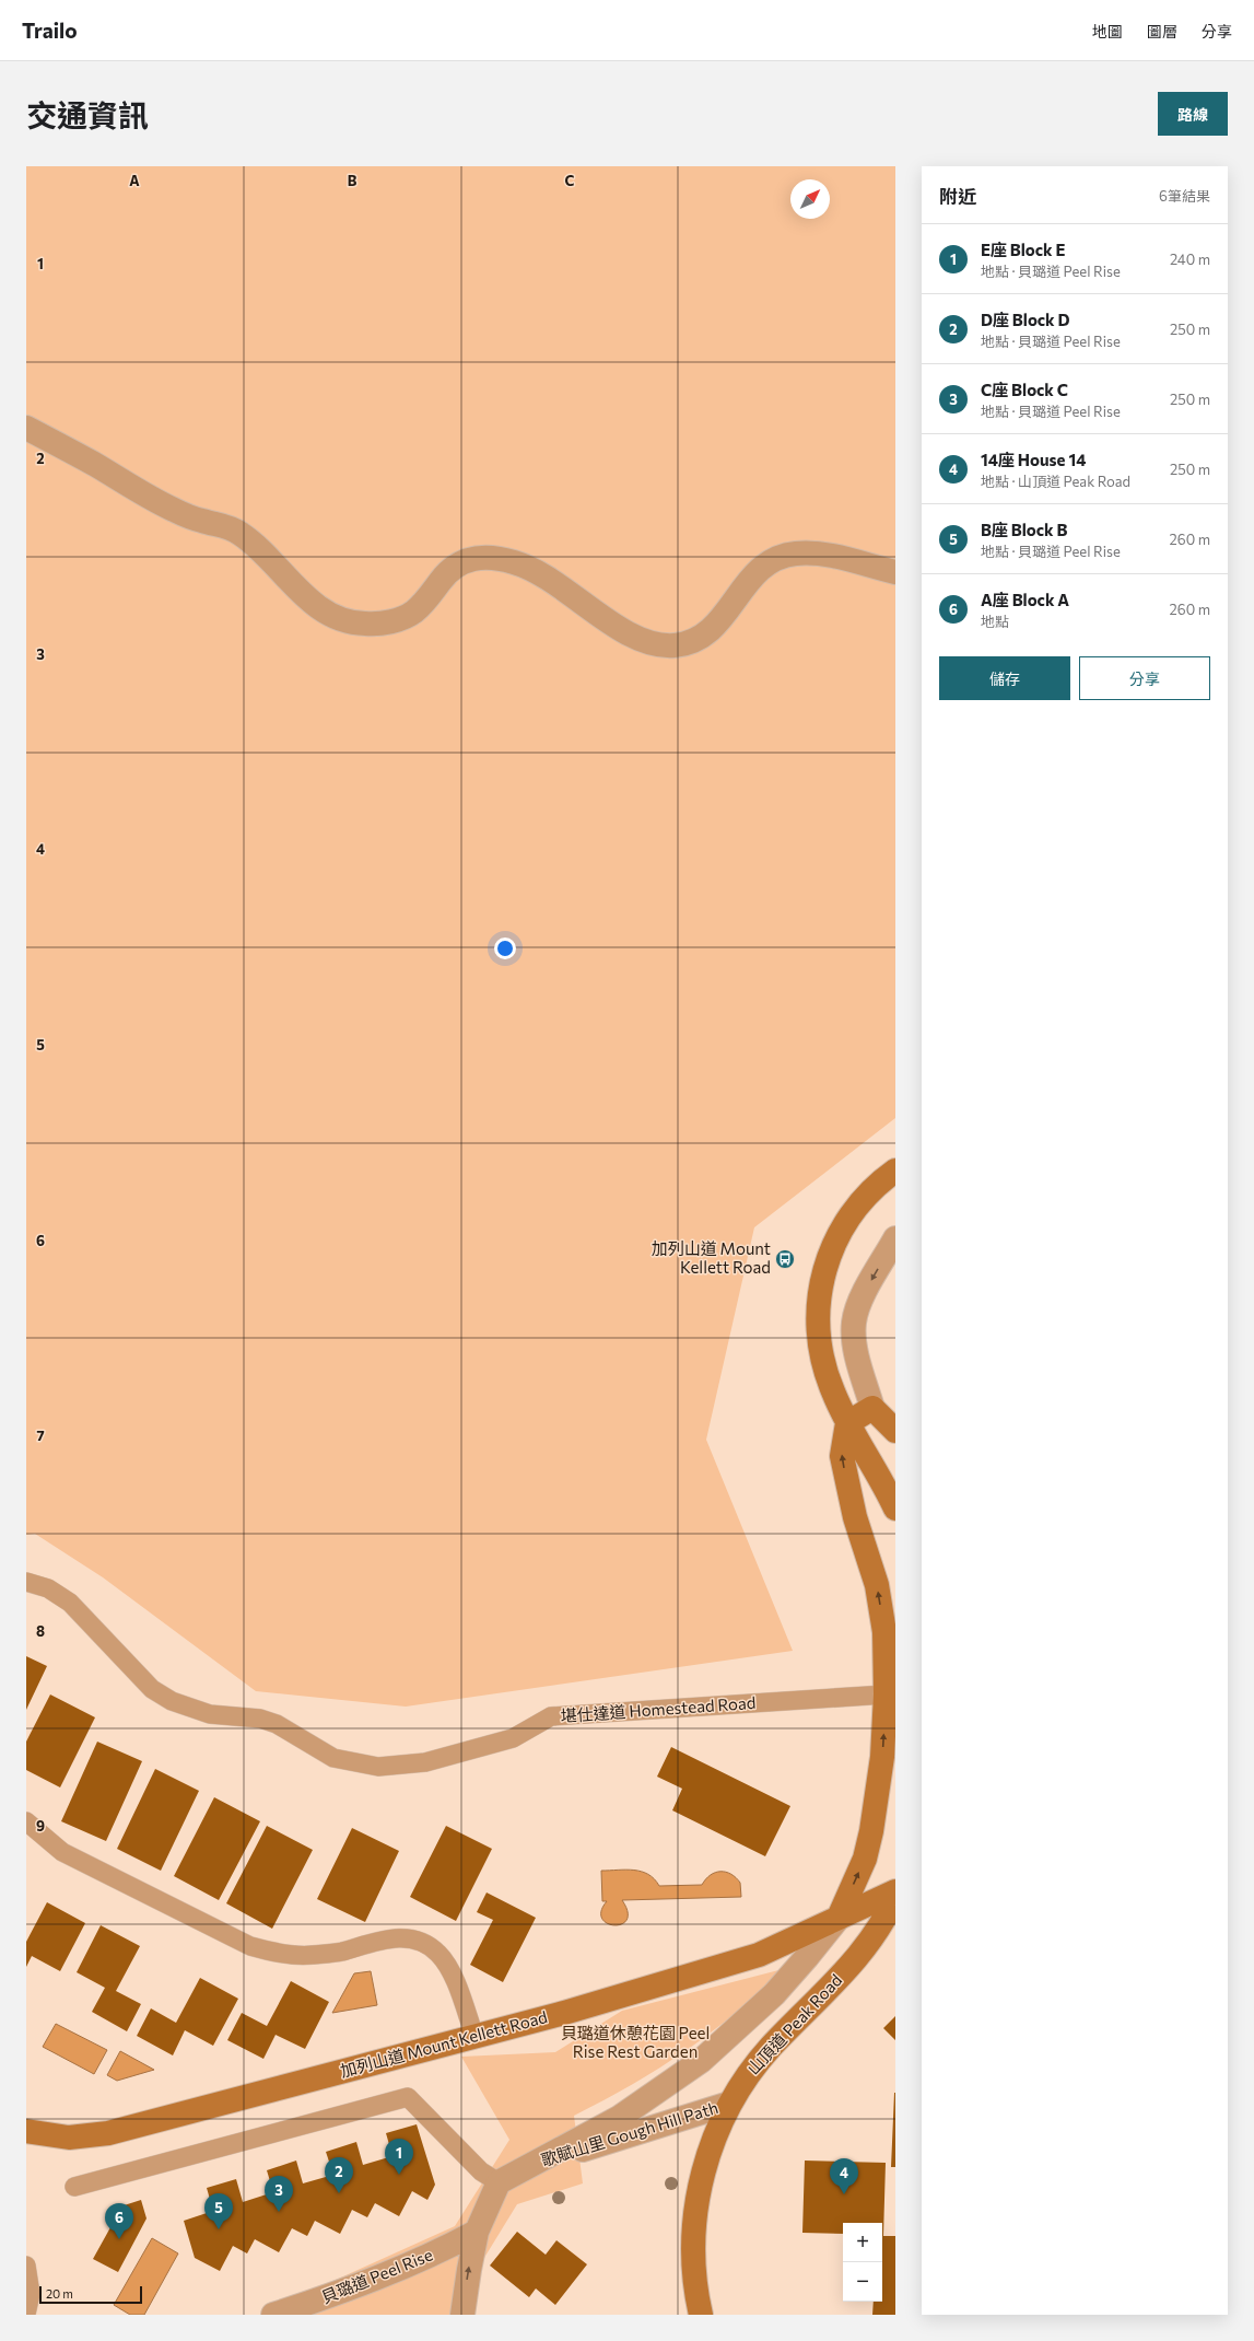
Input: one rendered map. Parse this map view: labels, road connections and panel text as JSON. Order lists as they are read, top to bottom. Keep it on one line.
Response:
{"streets":{"street":["山頂道 Peak Road","加列山道 Mount Kellett Road","歌賦山里 Gough Hill Path","貝璐道 Peel Rise"],"lane":["堪仕達道 Homestead Road"]},"crossings":[["山頂道 Peak Road","加列山道 Mount Kellett Road"],["山頂道 Peak Road","歌賦山里 Gough Hill Path"],["加列山道 Mount Kellett Road","歌賦山里 Gough Hill Path"]],"parks":["貝璐道休憩花園 Peel Rise Rest Garden"],"places":{"bus stop":["加列山道 Mount Kellett Road"]},"scale_bar":"20 m","north":"top right","page":{"header":"Trailo","nav":["地圖","圖層","分享"],"title":"交通資訊","buttons":["路線",["儲存","分享"]],"heading":["附近","6筆結果"],"list":[{"mark":"1","name":"E座 Block E","note":"地點 · 貝璐道 Peel Rise","value":"240 m"},{"mark":"2","name":"D座 Block D","note":"地點 · 貝璐道 Peel Rise","value":"250 m"},{"mark":"3","name":"C座 Block C","note":"地點 · 貝璐道 Peel Rise","value":"250 m"},{"mark":"4","name":"14座 House 14","note":"地點 · 山頂道 Peak Road","value":"250 m"},{"mark":"5","name":"B座 Block B","note":"地點 · 貝璐道 Peel Rise","value":"260 m"},{"mark":"6","name":"A座 Block A","note":"地點","value":"260 m"}],"pins":["1","2","4","3","5","6"],"map_buttons":["+","−"],"scale":"20 m"},"grid":{"columns":["A","B","C"],"rows":["1","2","3","4","5","6","7","8","9"]}}
